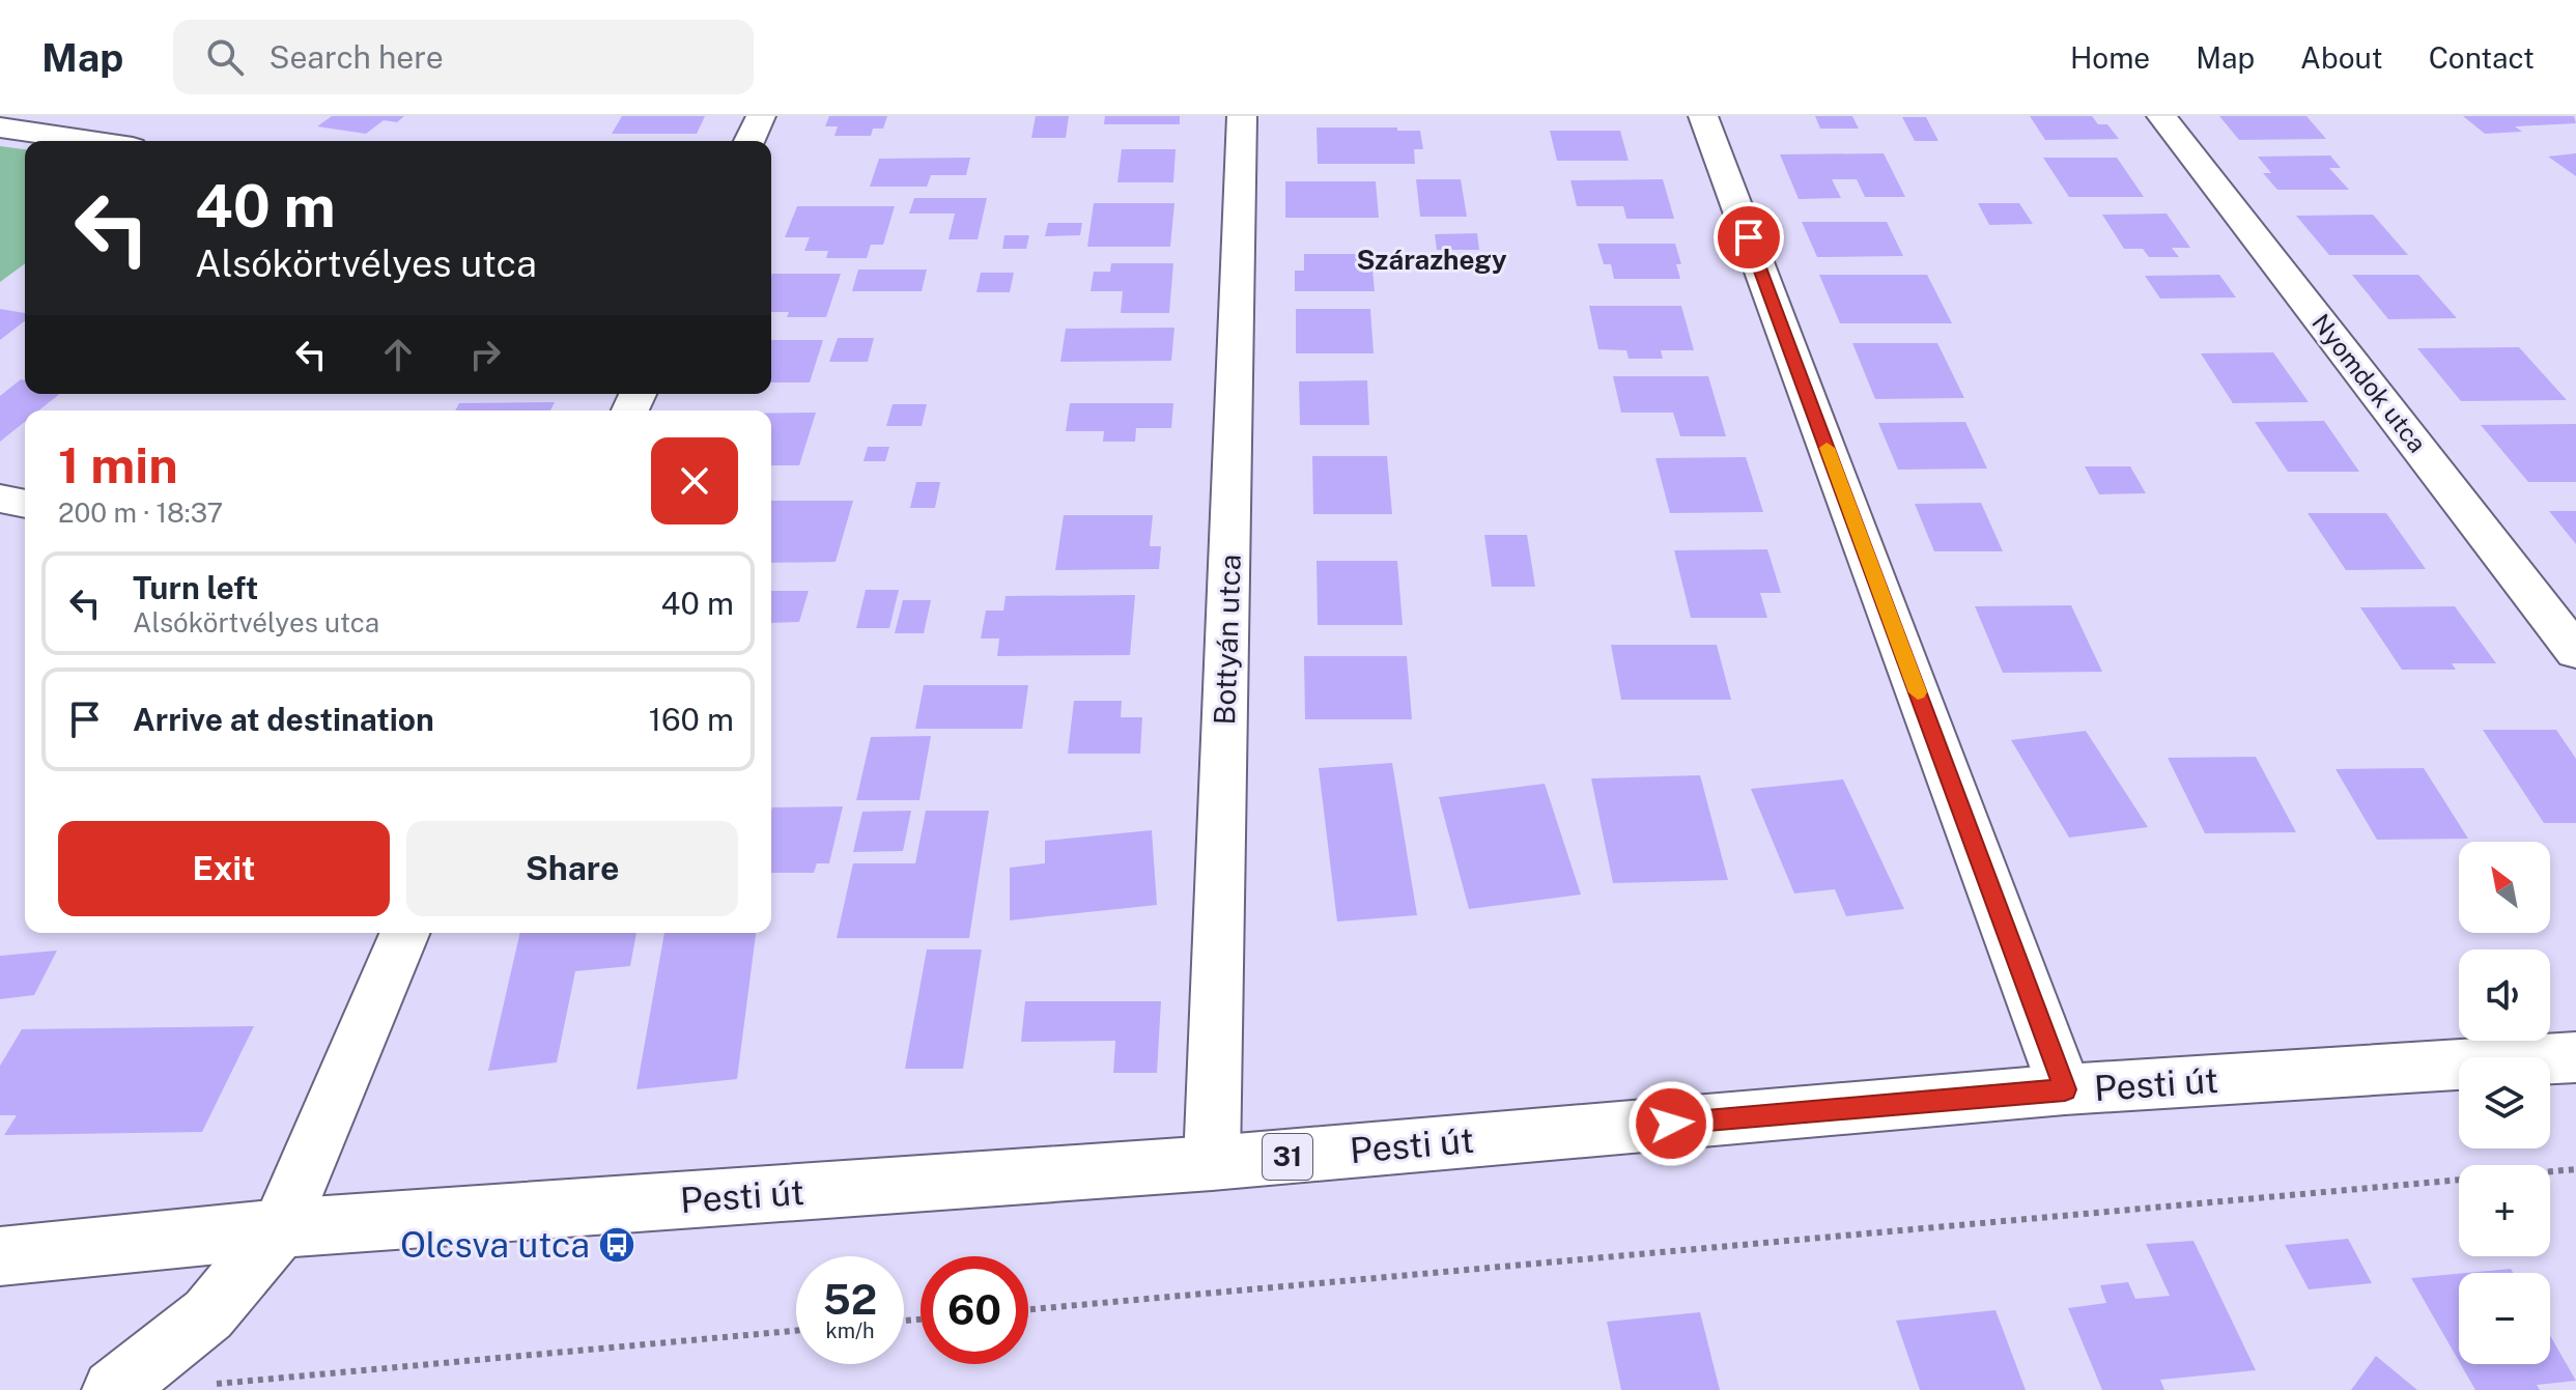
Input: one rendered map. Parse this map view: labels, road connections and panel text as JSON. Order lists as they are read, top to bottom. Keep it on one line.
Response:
{"streets":{"street":["Nyomdok utca","Bottyán utca","Pesti út","31"]},"crossings":[["Bottyán utca","Pesti út"]],"districts":["Szárazhegy"],"places":{"bus stop":["Olcsva utca"]},"north":"top left","page":{"header":"Map","search":"Search here","nav":["Home","Map","About","Contact"],"turn":["40 m","Alsókörtvélyes utca"],"heading":["1 min","200 m · 18:37"],"list":[{"name":"Turn left","note":"Alsókörtvélyes utca","value":"40 m"},{"name":"Arrive at destination","value":"160 m"}],"buttons":["Exit","Share"],"map_buttons":["+","−"],"speed":"52 km/h","limit":"60"}}
